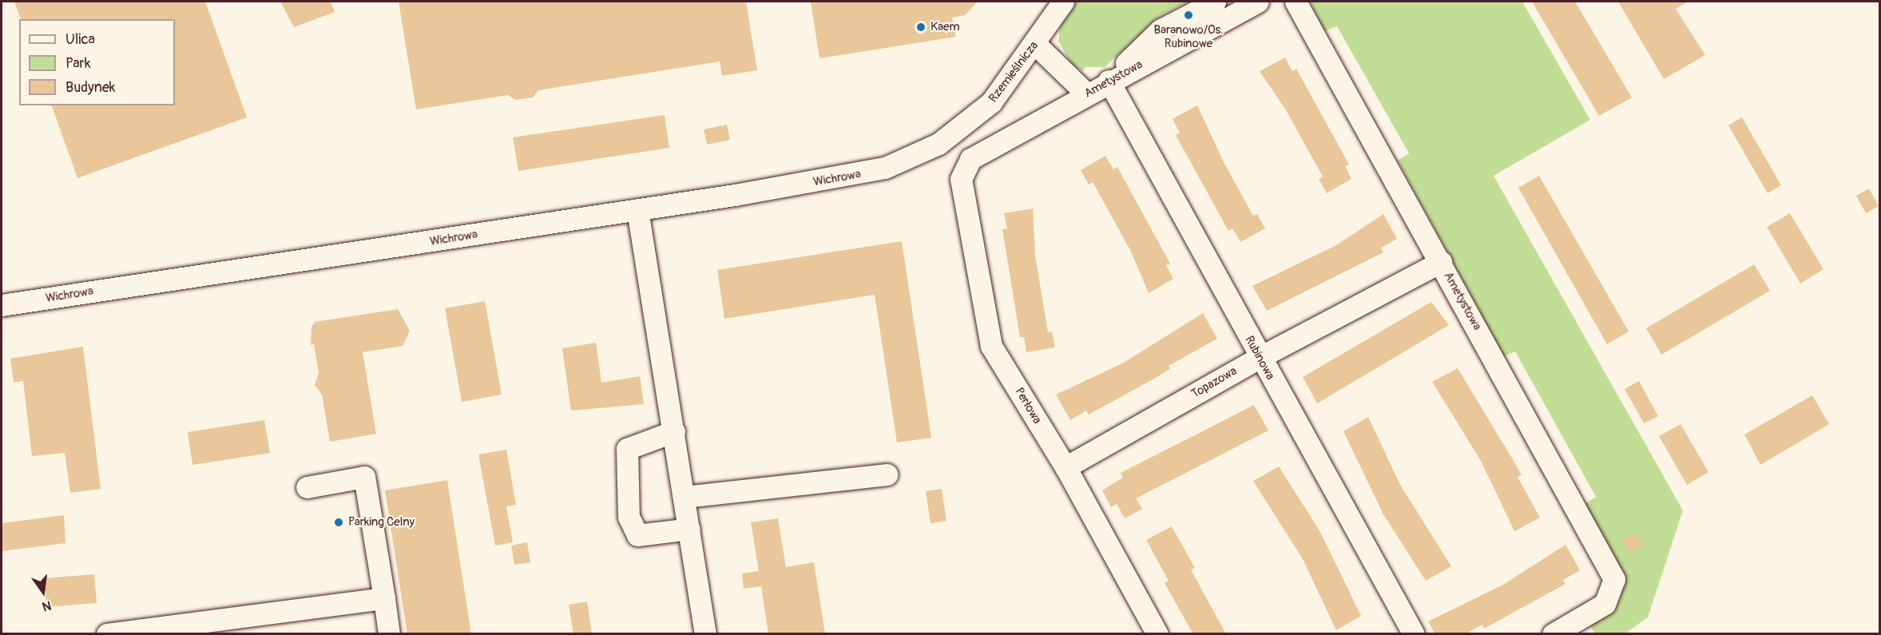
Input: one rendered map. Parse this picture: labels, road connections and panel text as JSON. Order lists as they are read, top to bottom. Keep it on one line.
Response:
{"streets":{"street":["Rzemieślnicza","Ametystowa","Wichrowa","Rubinowa","Topazowa","Perłowa"]},"crossings":[["Rzemieślnicza","Wichrowa"],["Ametystowa","Rubinowa"],["Ametystowa","Topazowa"],["Ametystowa","Perłowa"],["Rubinowa","Topazowa"],["Topazowa","Perłowa"]],"places":["Baranowo/Os. Rubinowe","Kaem","Parking Celny"],"legend":["Ulica","Park","Budynek"],"north":"bottom"}
